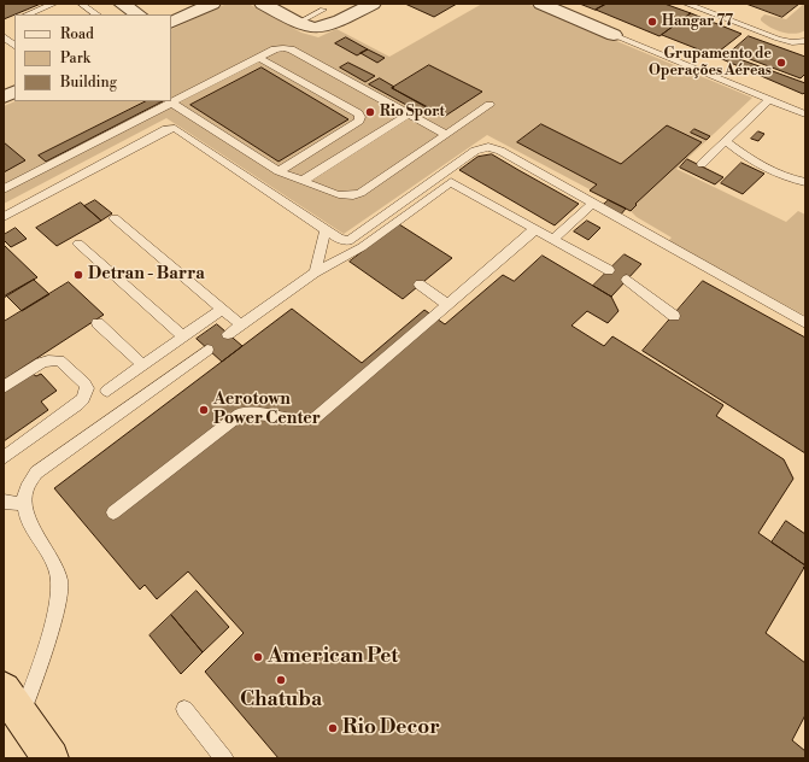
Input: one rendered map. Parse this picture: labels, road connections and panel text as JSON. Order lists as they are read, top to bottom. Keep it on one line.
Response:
{"places":["Hangar 77","Grupamento de Operações Aéreas","Rio Sport","Detran - Barra","Aerotown Power Center","American Pet","Chatuba","Rio Decor"],"legend":["Road","Park","Building"]}
